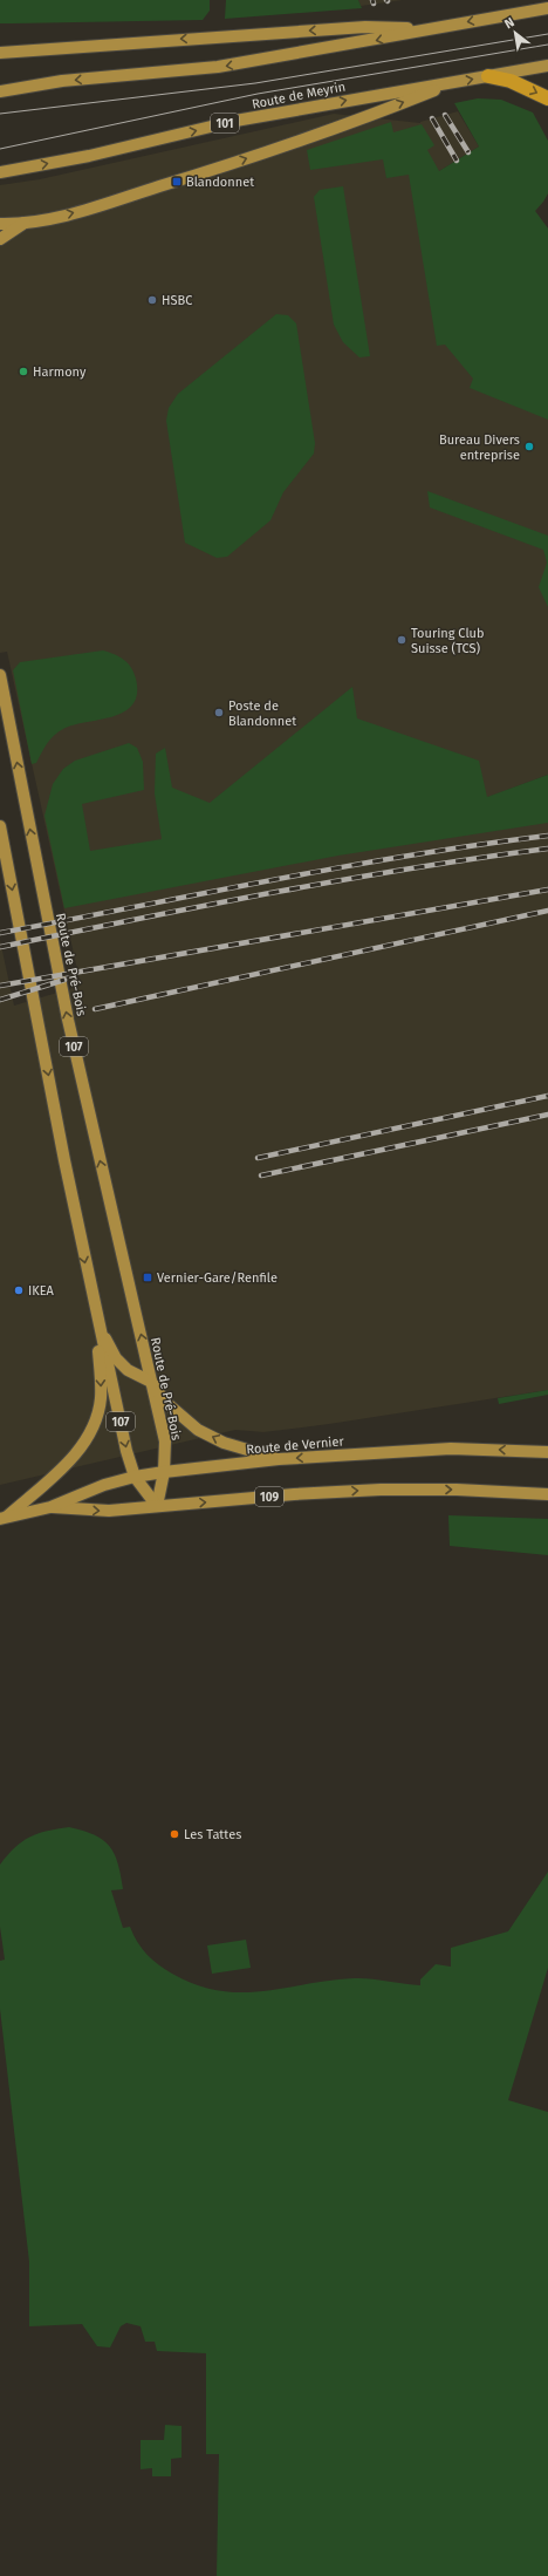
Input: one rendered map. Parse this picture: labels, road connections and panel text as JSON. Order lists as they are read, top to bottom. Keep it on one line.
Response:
{"streets":{"main road":["Route de Meyrin","101","Route de Pré-Bois","107","Route de Vernier","109"]},"crossings":[["Route de Pré-Bois","107"],["Route de Pré-Bois","Route de Vernier"],["107","Route de Vernier"]],"places":{"transit":["Blandonnet","Vernier-Gare/Renfile"],"other":["HSBC","Harmony","Bureau Divers entreprise","Touring Club Suisse (TCS)","Poste de Blandonnet","IKEA","Les Tattes"]},"north":"top left"}
